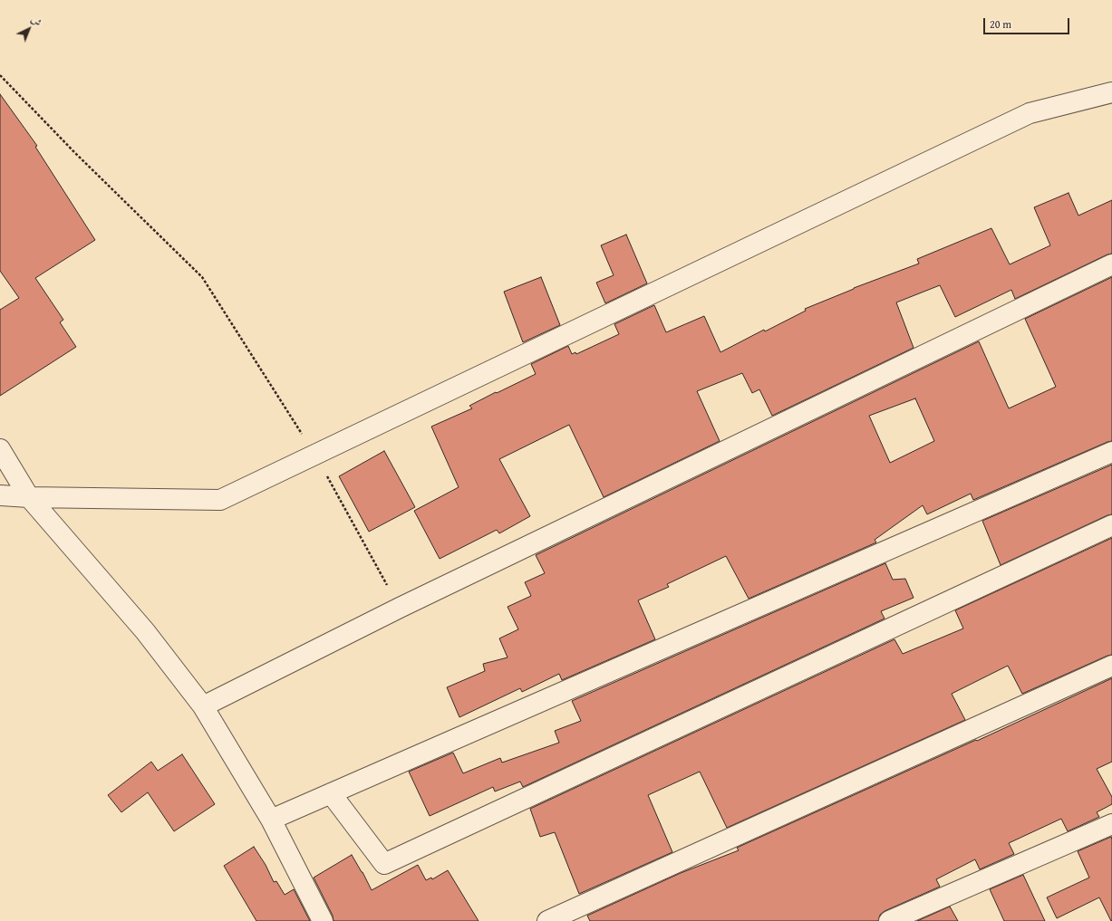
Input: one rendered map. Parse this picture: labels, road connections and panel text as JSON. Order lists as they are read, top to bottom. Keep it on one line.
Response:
{"scale_bar":"20 m","north":"top right"}
